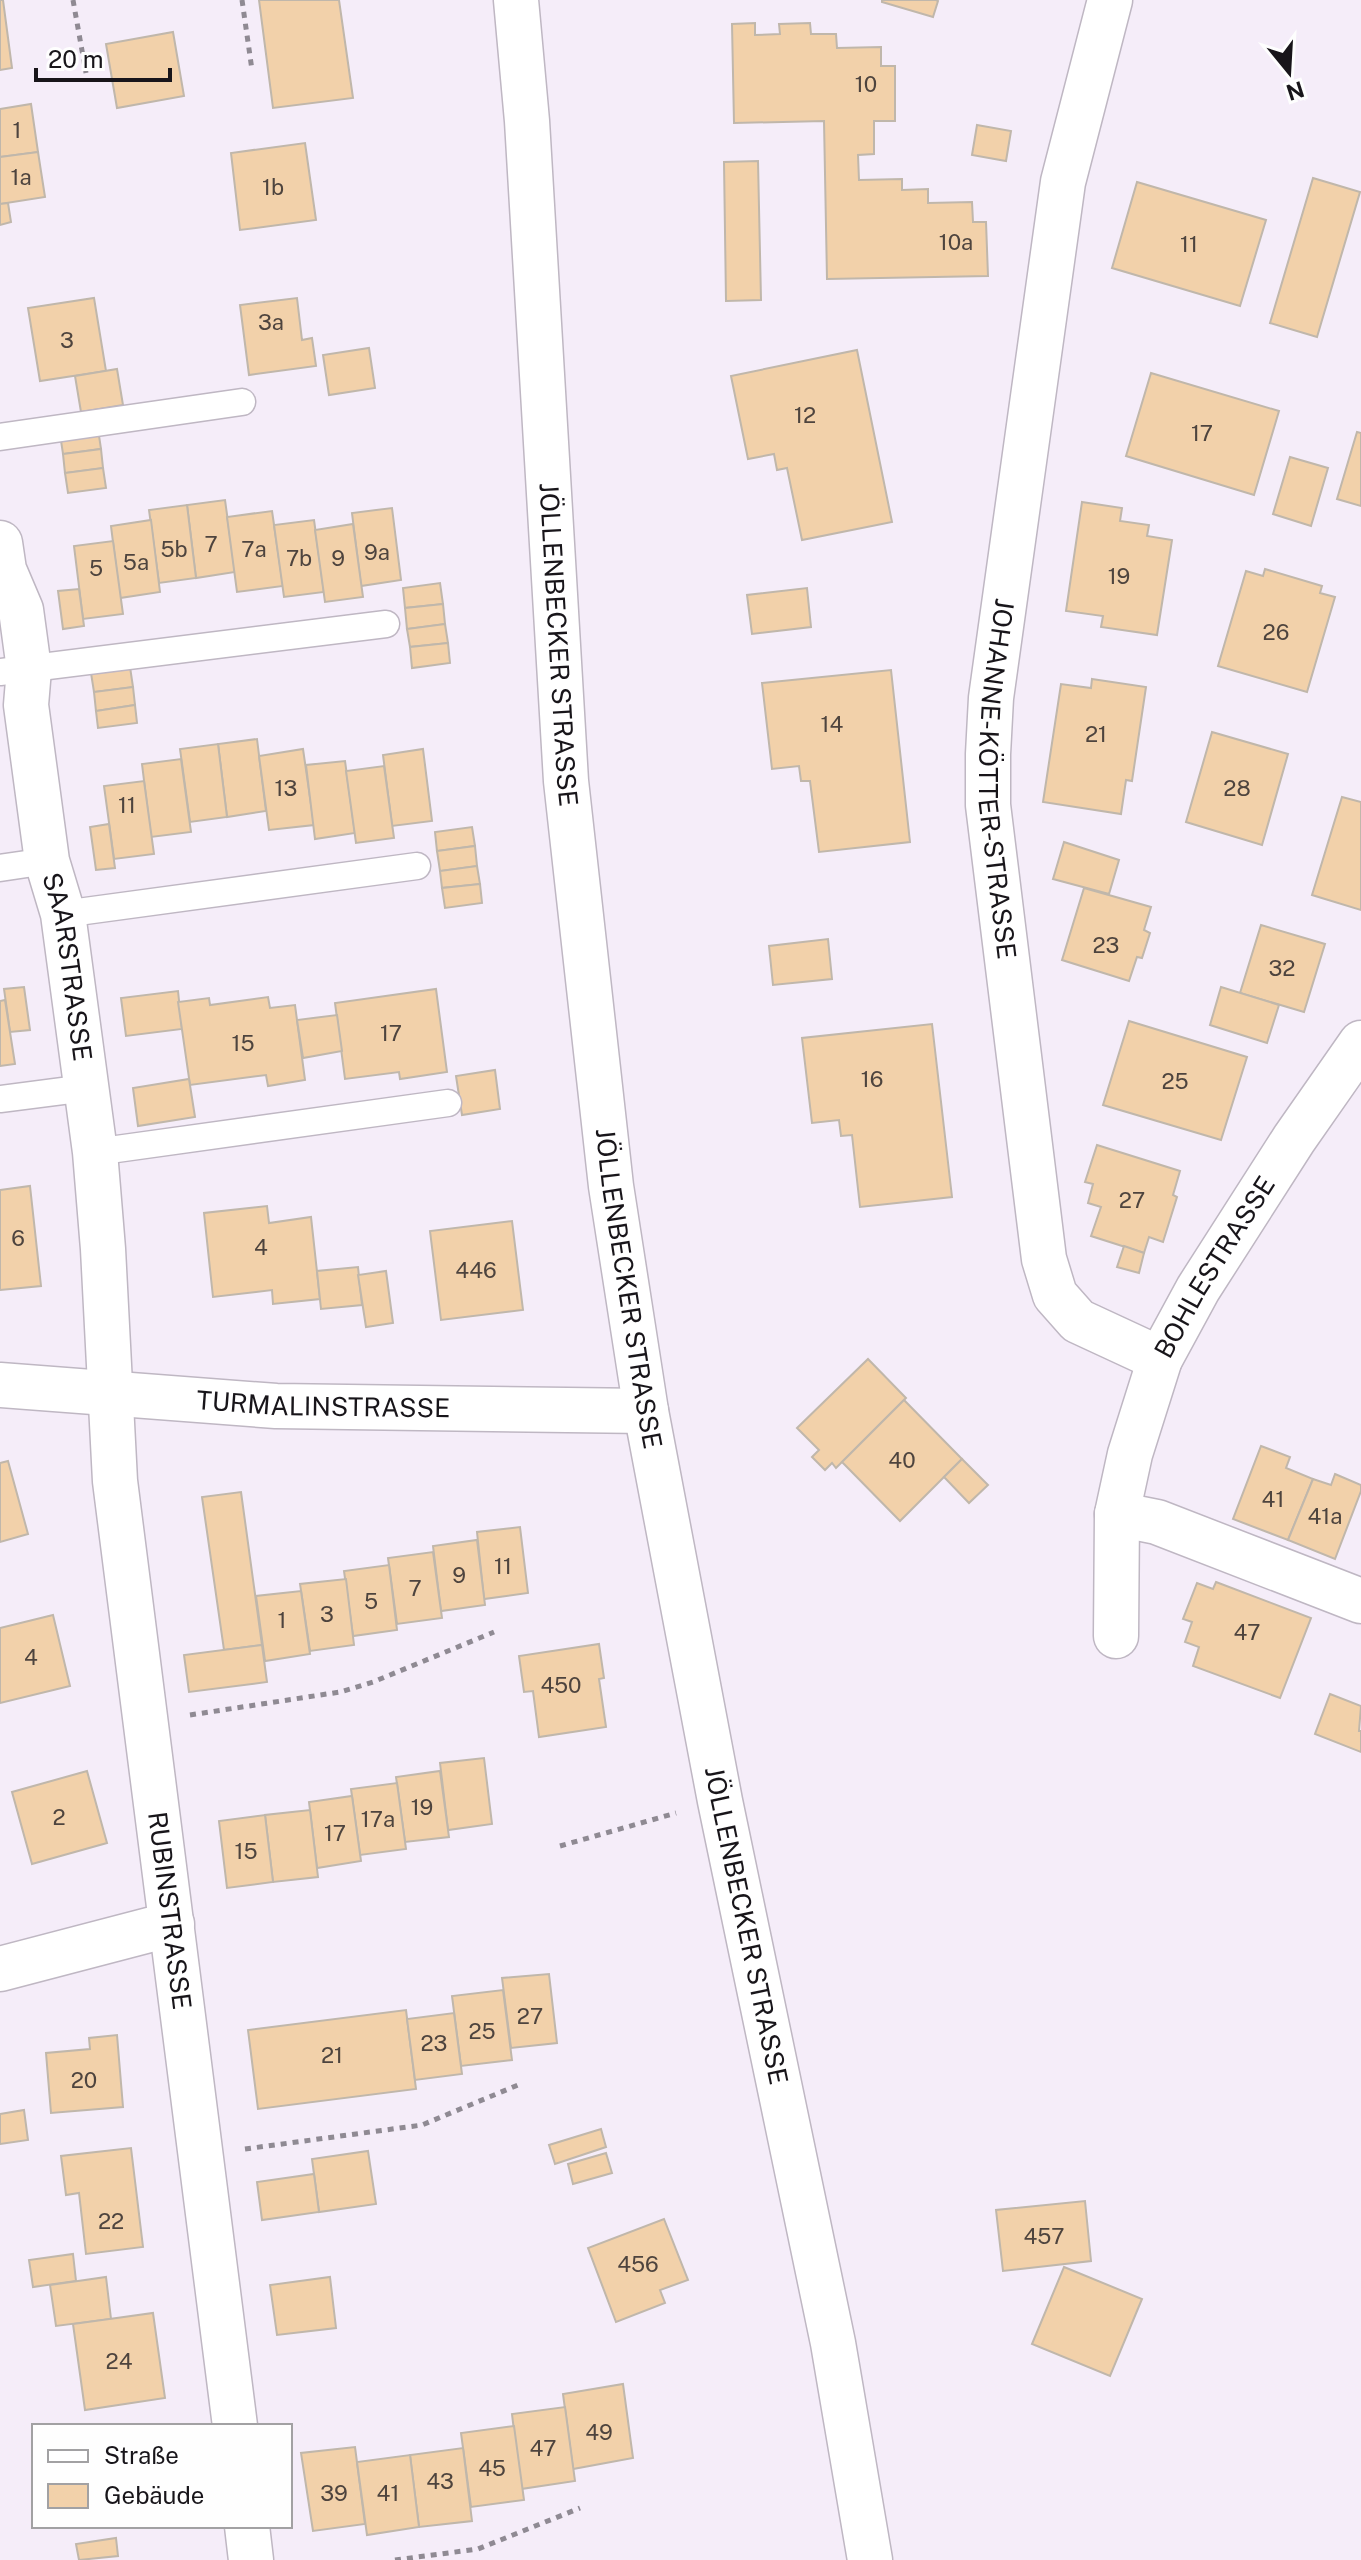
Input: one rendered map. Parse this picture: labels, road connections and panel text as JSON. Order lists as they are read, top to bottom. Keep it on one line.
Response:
{"streets":{"street":["JÖLLENBECKER STRASSE","JOHANNE-KÖTTER-STRASSE","SAARSTRASSE","BOHLESTRASSE","TURMALINSTRASSE","RUBINSTRASSE"]},"crossings":[["JÖLLENBECKER STRASSE","TURMALINSTRASSE"],["JOHANNE-KÖTTER-STRASSE","BOHLESTRASSE"],["SAARSTRASSE","TURMALINSTRASSE"],["SAARSTRASSE","RUBINSTRASSE"],["TURMALINSTRASSE","RUBINSTRASSE"]],"house_numbers":["10","1","1a","1b","10a","11","3a","3","12","17","7","5b","7a","9a","7b","9","5a","5","19","26","14","21","13","28","11","23","32","17","15","16","25","27","6","4","446","40","41","41a","11","9","7","5","3","1","47","4","450","19","2","17a","17","15","27","25","23","21","20","22","457","456","24","49","47","45","43","39","41"],"legend":["Straße","Gebäude"],"scale_bar":"20 m","north":"bottom"}
